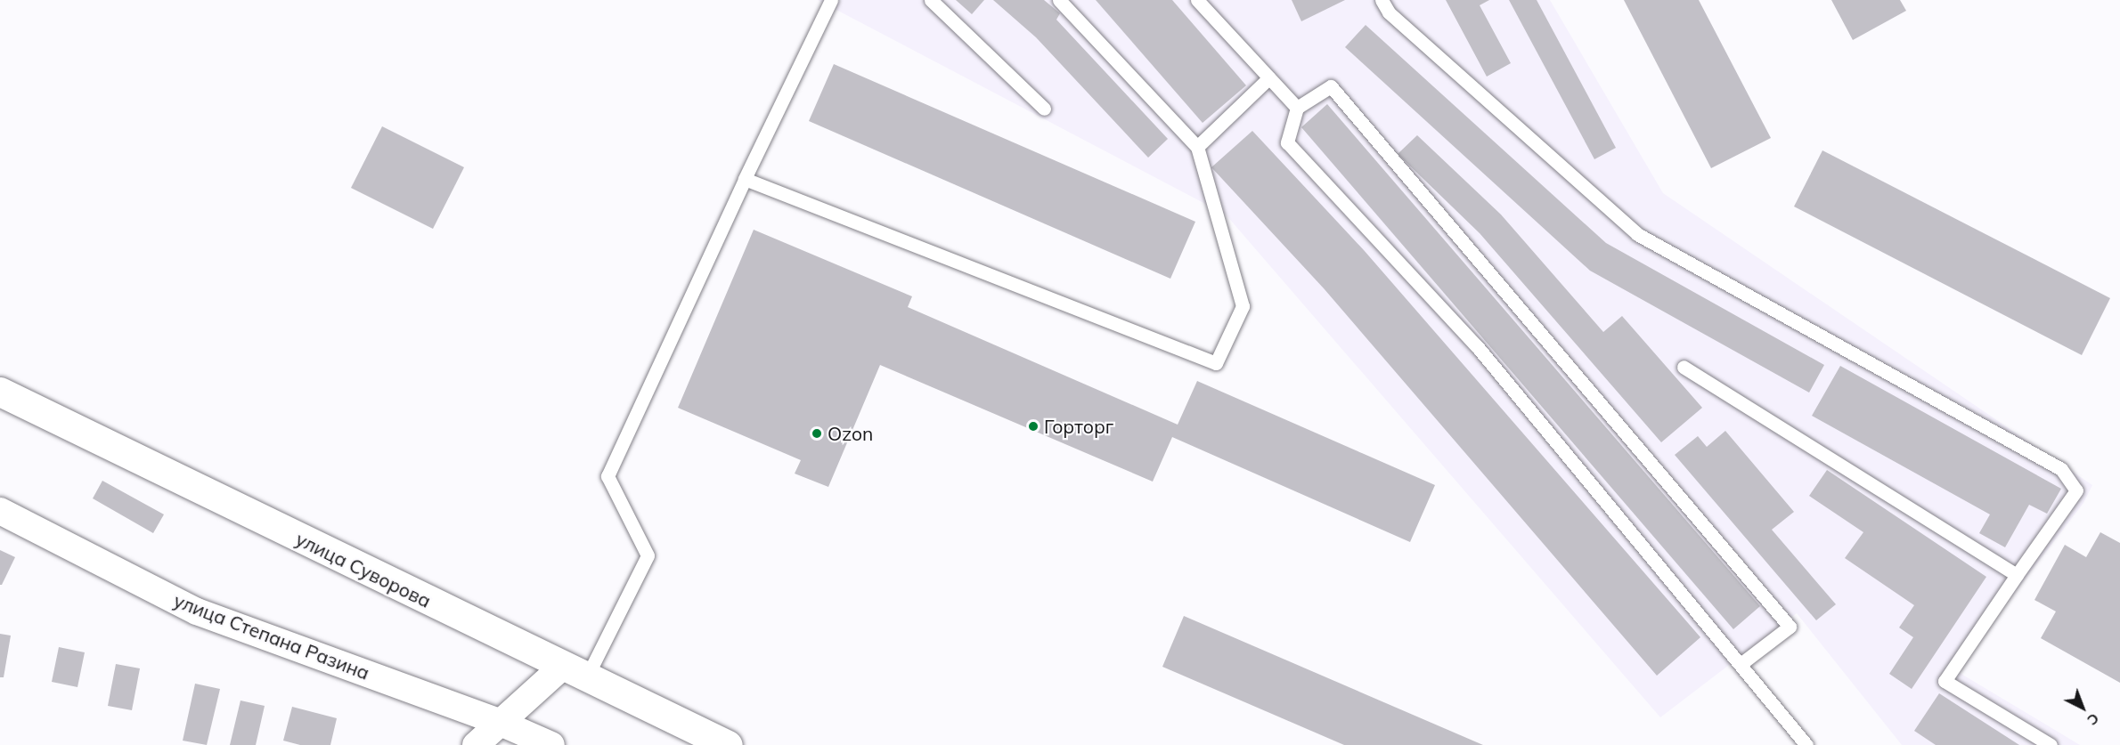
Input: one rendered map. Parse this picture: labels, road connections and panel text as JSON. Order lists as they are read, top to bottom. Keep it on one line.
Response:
{"streets":{"main road":["улица Суворова"],"street":["улица Степана Разина"]},"places":["Горторг","Ozon"],"north":"bottom right"}
